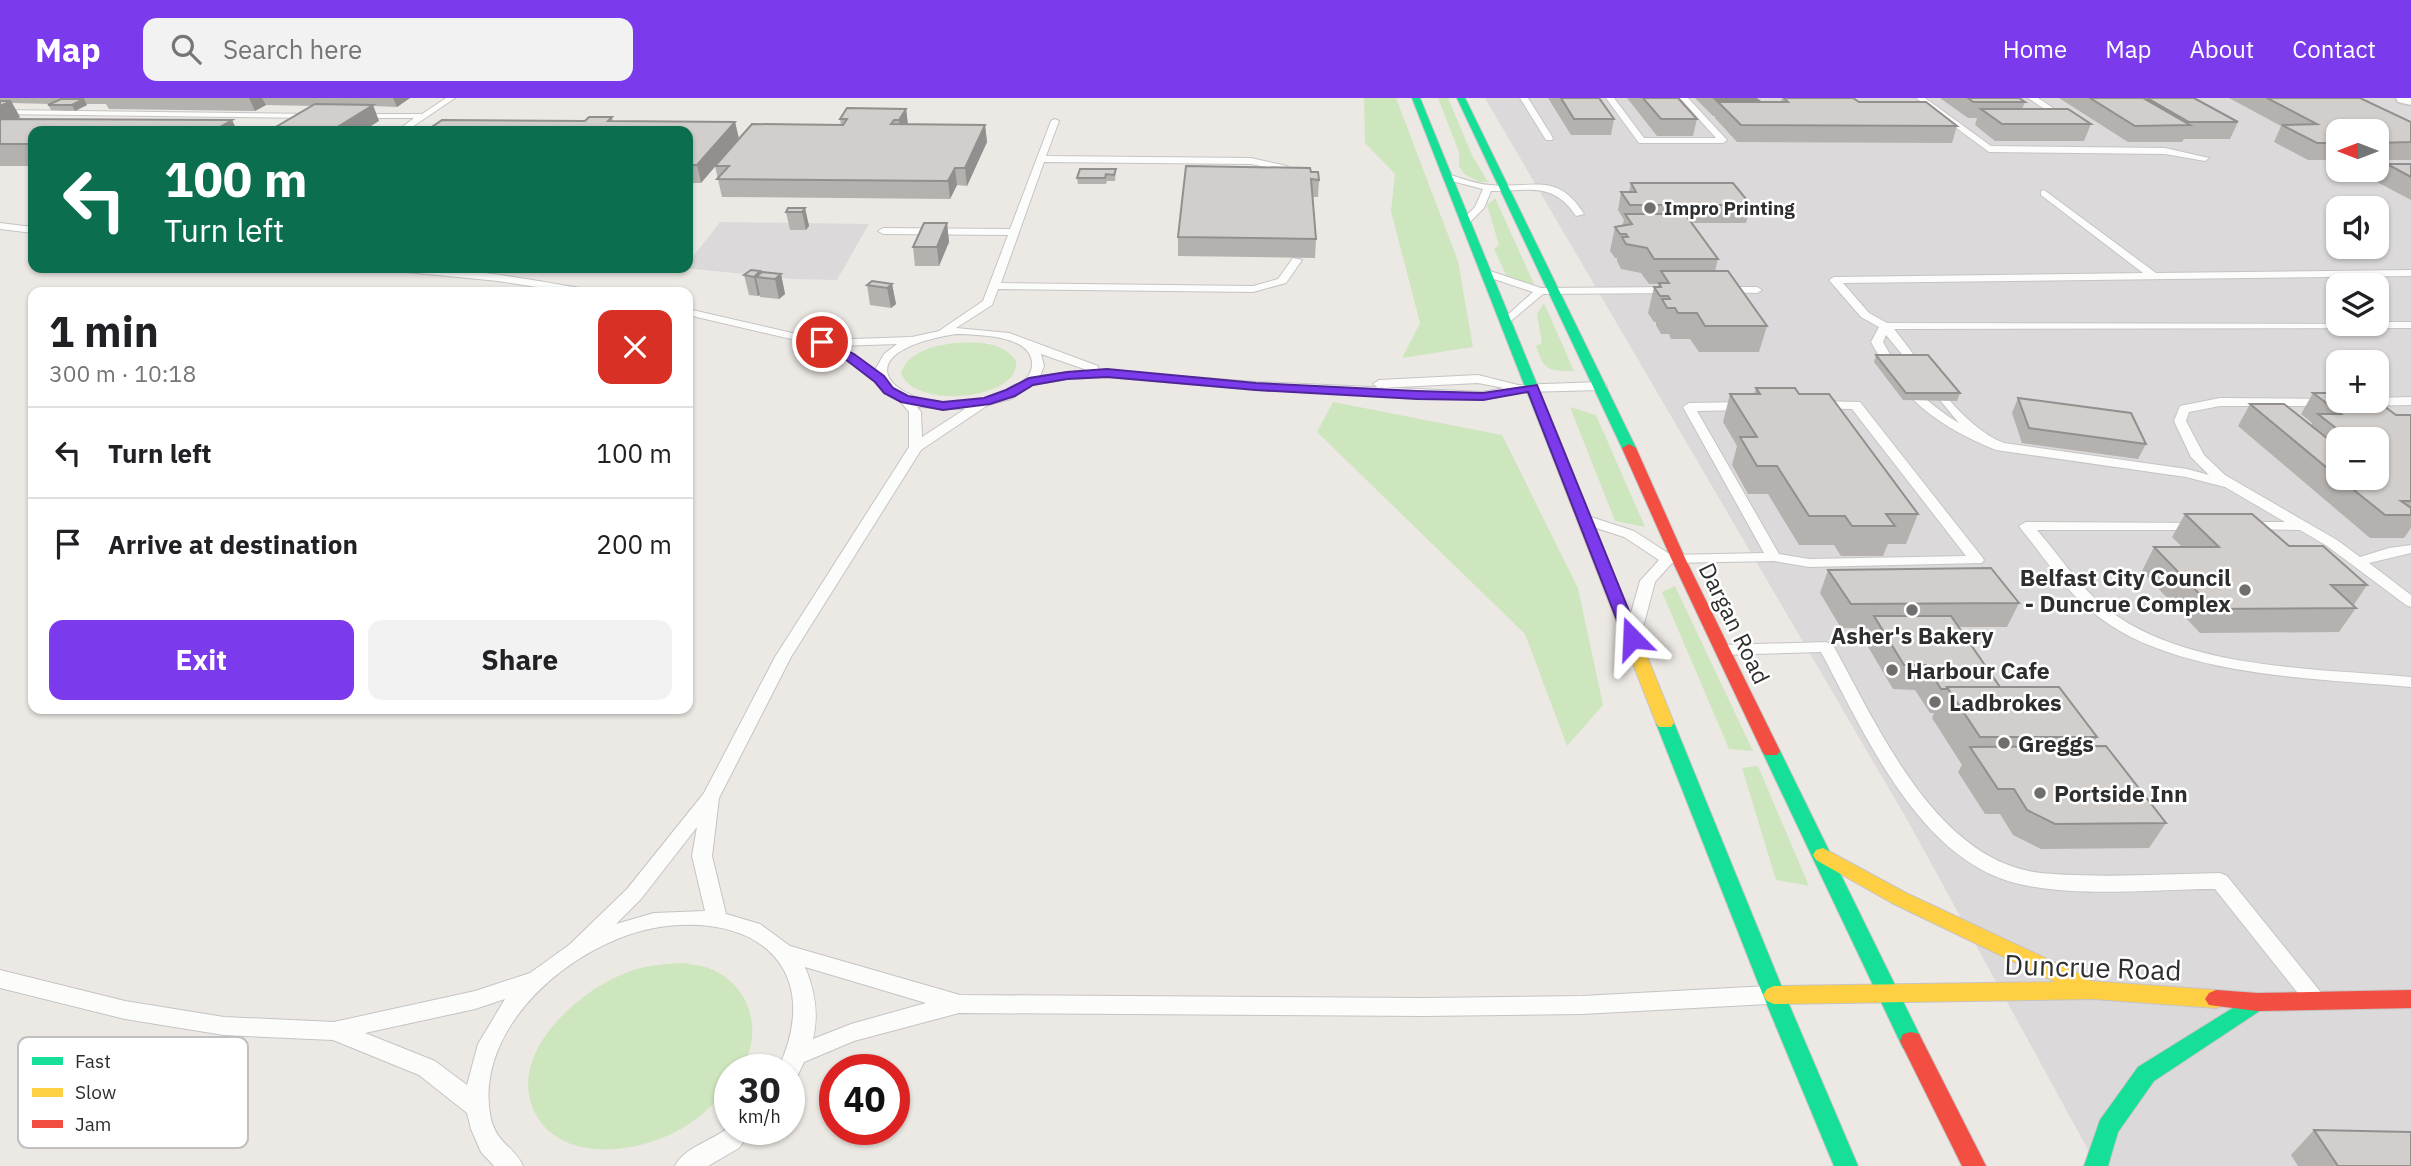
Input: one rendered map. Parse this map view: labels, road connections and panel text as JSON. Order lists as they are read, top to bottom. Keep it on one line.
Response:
{"streets":{"street":["Dargan Road","Duncrue Road"]},"crossings":[["Dargan Road","Duncrue Road"]],"places":["Impro Printing","Belfast City Council - Duncrue Complex","Asher's Bakery","Harbour Cafe","Ladbrokes","Greggs","Portside Inn"],"legend":["Fast","Slow","Jam"],"north":"left","page":{"header":"Map","search":"Search here","nav":["Home","Map","About","Contact"],"map_buttons":["+","−"],"turn":["100 m","Turn left"],"heading":["1 min","300 m · 10:18"],"list":[{"name":"Turn left","value":"100 m"},{"name":"Arrive at destination","value":"200 m"}],"buttons":["Exit","Share"],"speed":"30 km/h","limit":"40"}}
